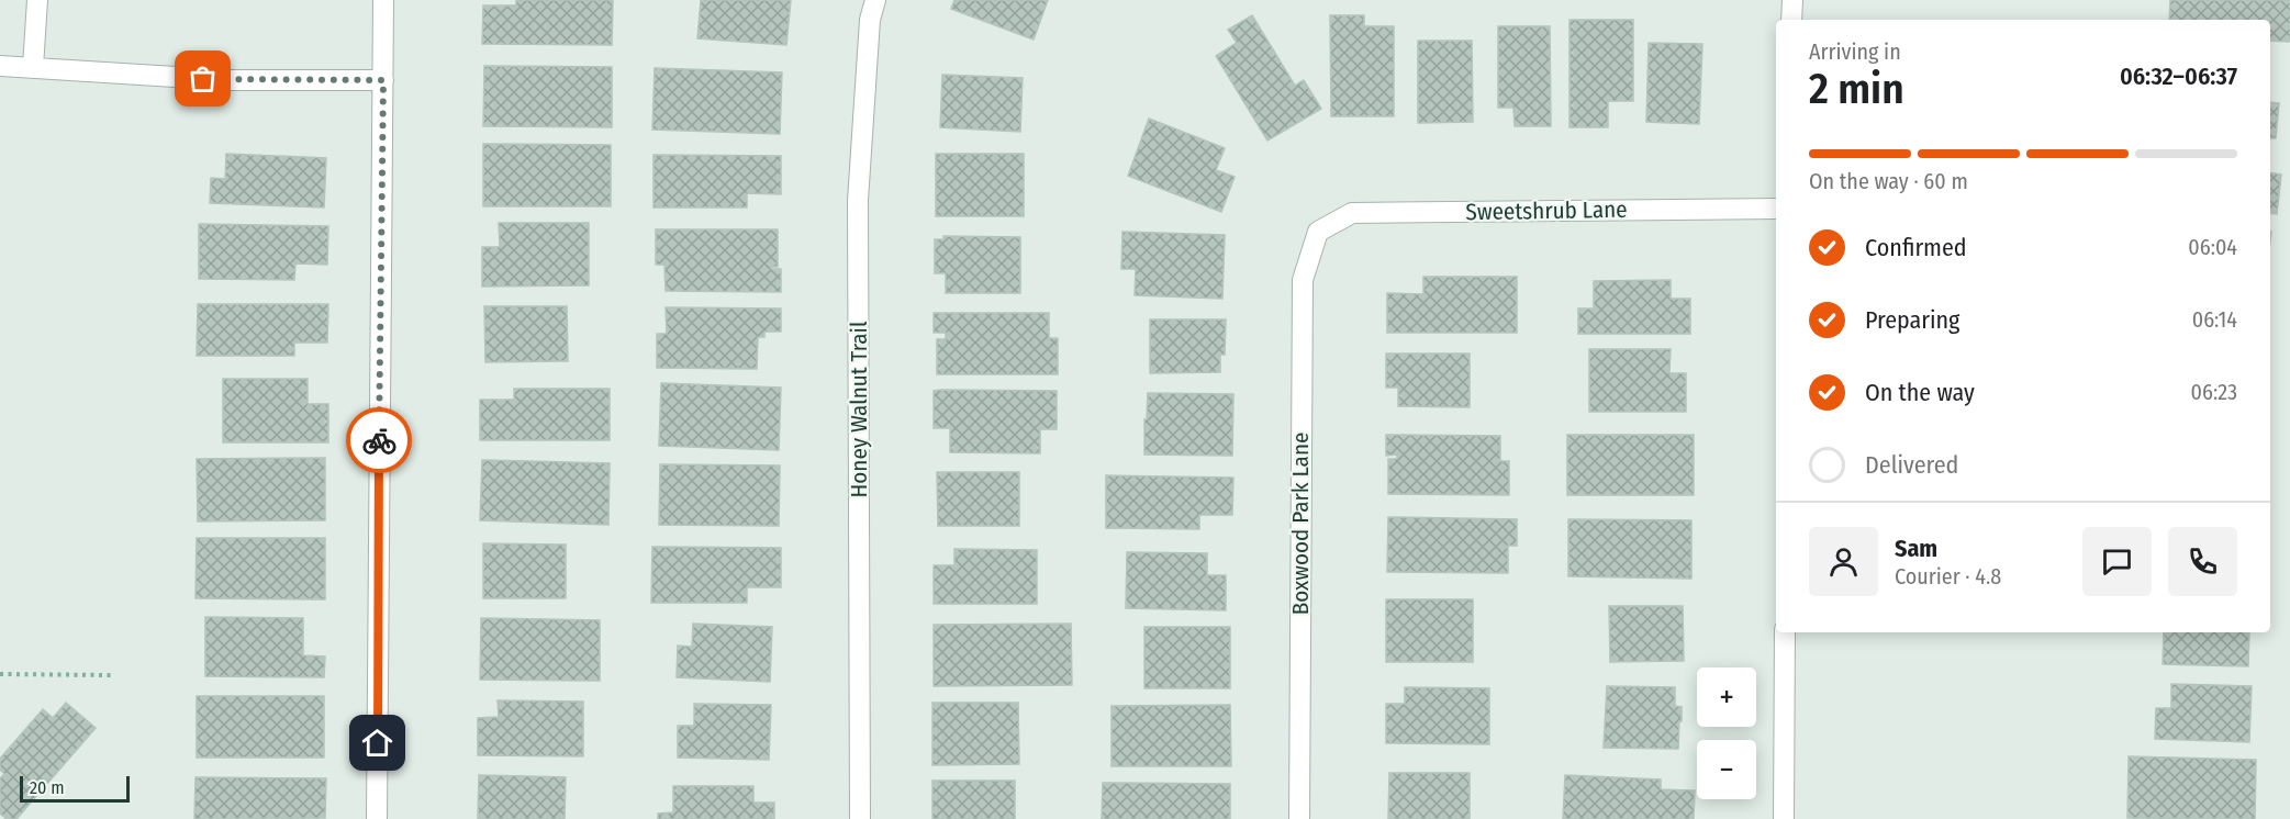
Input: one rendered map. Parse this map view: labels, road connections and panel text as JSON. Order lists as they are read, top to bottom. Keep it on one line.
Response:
{"streets":{"street":["Sweetshrub Lane","Honey Walnut Trail","Boxwood Park Lane"]},"crossings":[["Sweetshrub Lane","Boxwood Park Lane"]],"scale_bar":"20 m","page":{"heading":["2 min","Arriving in","06:32–06:37"],"panel":["Sam","Courier · 4.8"],"bar":"On the way · 60 m","list":[["Confirmed","06:04"],["Preparing","06:14"],["On the way","06:23"],"Delivered"],"map_buttons":["+","−"],"scale":"20 m"}}
